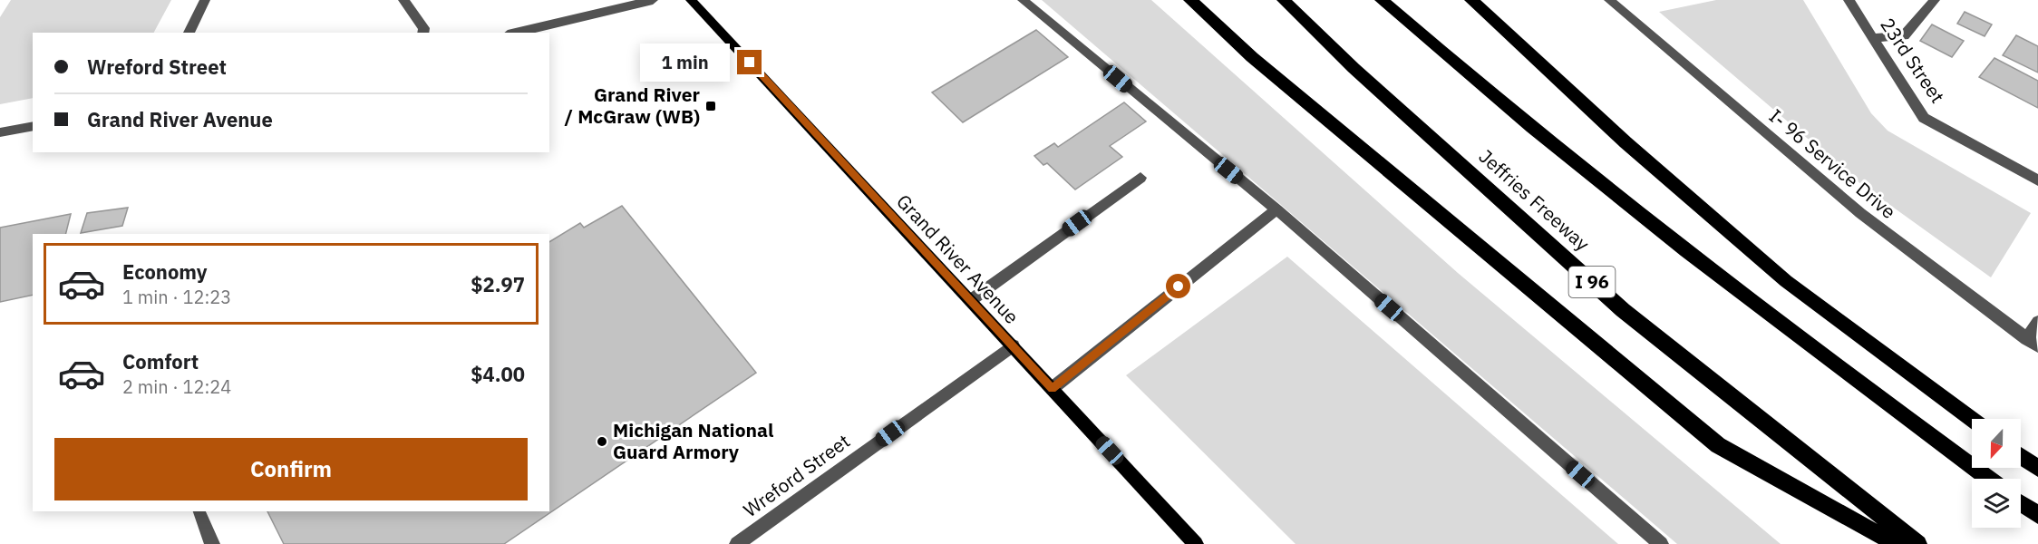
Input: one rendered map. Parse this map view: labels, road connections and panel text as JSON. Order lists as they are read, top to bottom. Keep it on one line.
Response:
{"streets":{"highway":["Jeffries Freeway","I 96"],"main road":["Grand River Avenue"],"street":["23rd Street","I- 96 Service Drive","Wreford Street"]},"crossings":[["Grand River Avenue","Wreford Street"]],"places":{"transit":["Grand River / McGraw (WB)"],"other":["Michigan National Guard Armory"]},"north":"bottom","page":{"banner":["Wreford Street","Grand River Avenue"],"bubble":"1 min","list":[{"name":"Economy","note":"1 min · 12:23","value":"$2.97"},{"name":"Comfort","note":"2 min · 12:24","value":"$4.00"}],"buttons":"Confirm"}}
